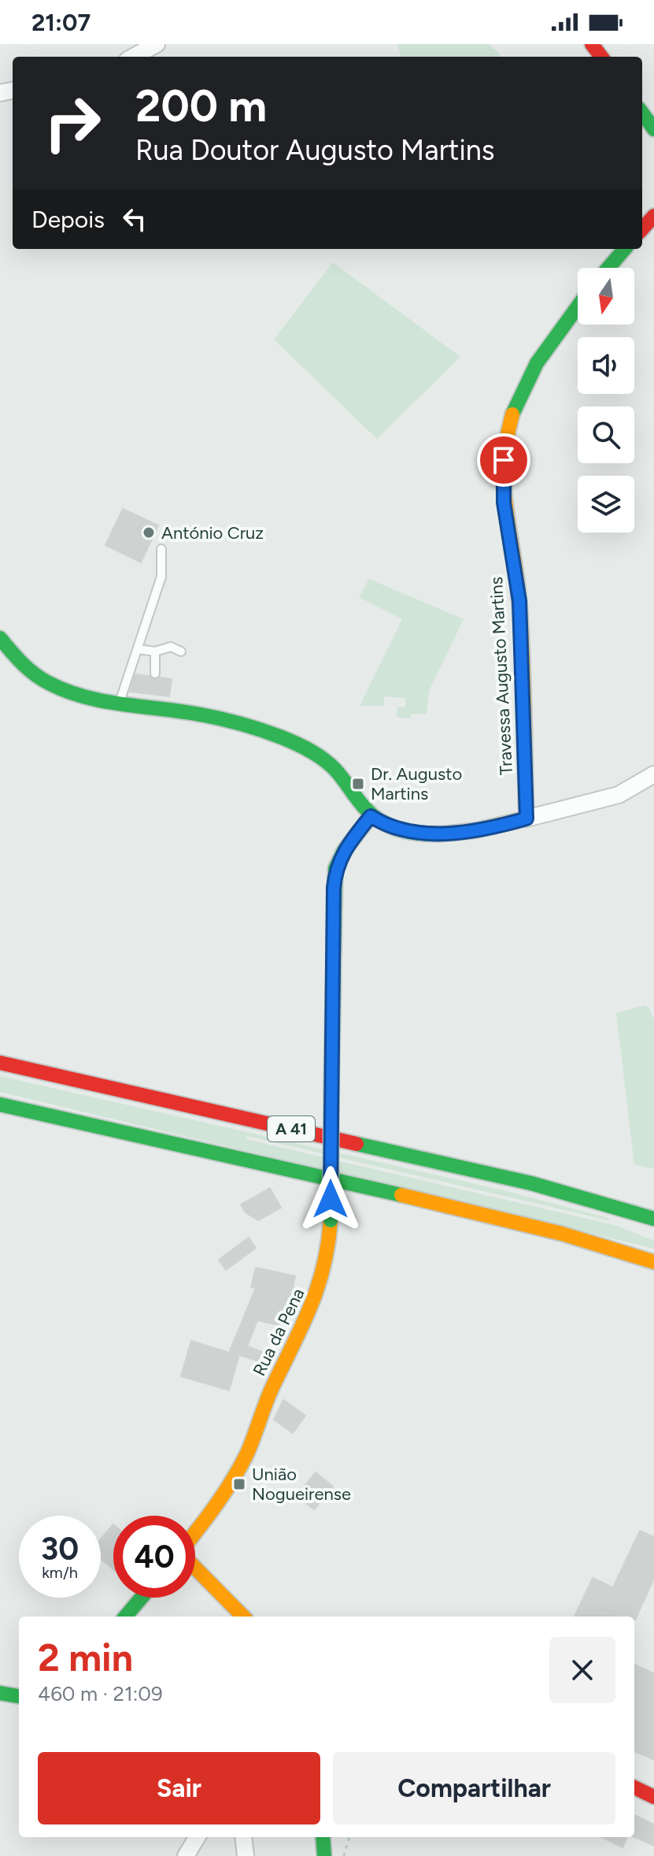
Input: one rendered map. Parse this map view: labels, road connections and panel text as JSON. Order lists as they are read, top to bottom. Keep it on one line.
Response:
{"streets":{"main road":["Travessa Augusto Martins","A 41","Rua da Pena"]},"places":{"other":["António Cruz"],"transit":["Dr. Augusto Martins","União Nogueirense"]},"north":"bottom","page":{"status":"21:07","turn":["200 m","Rua Doutor Augusto Martins"],"then":"Depois","speed":"30 km/h","limit":"40","heading":["2 min","460 m · 21:09"],"buttons":["Sair","Compartilhar"]}}
